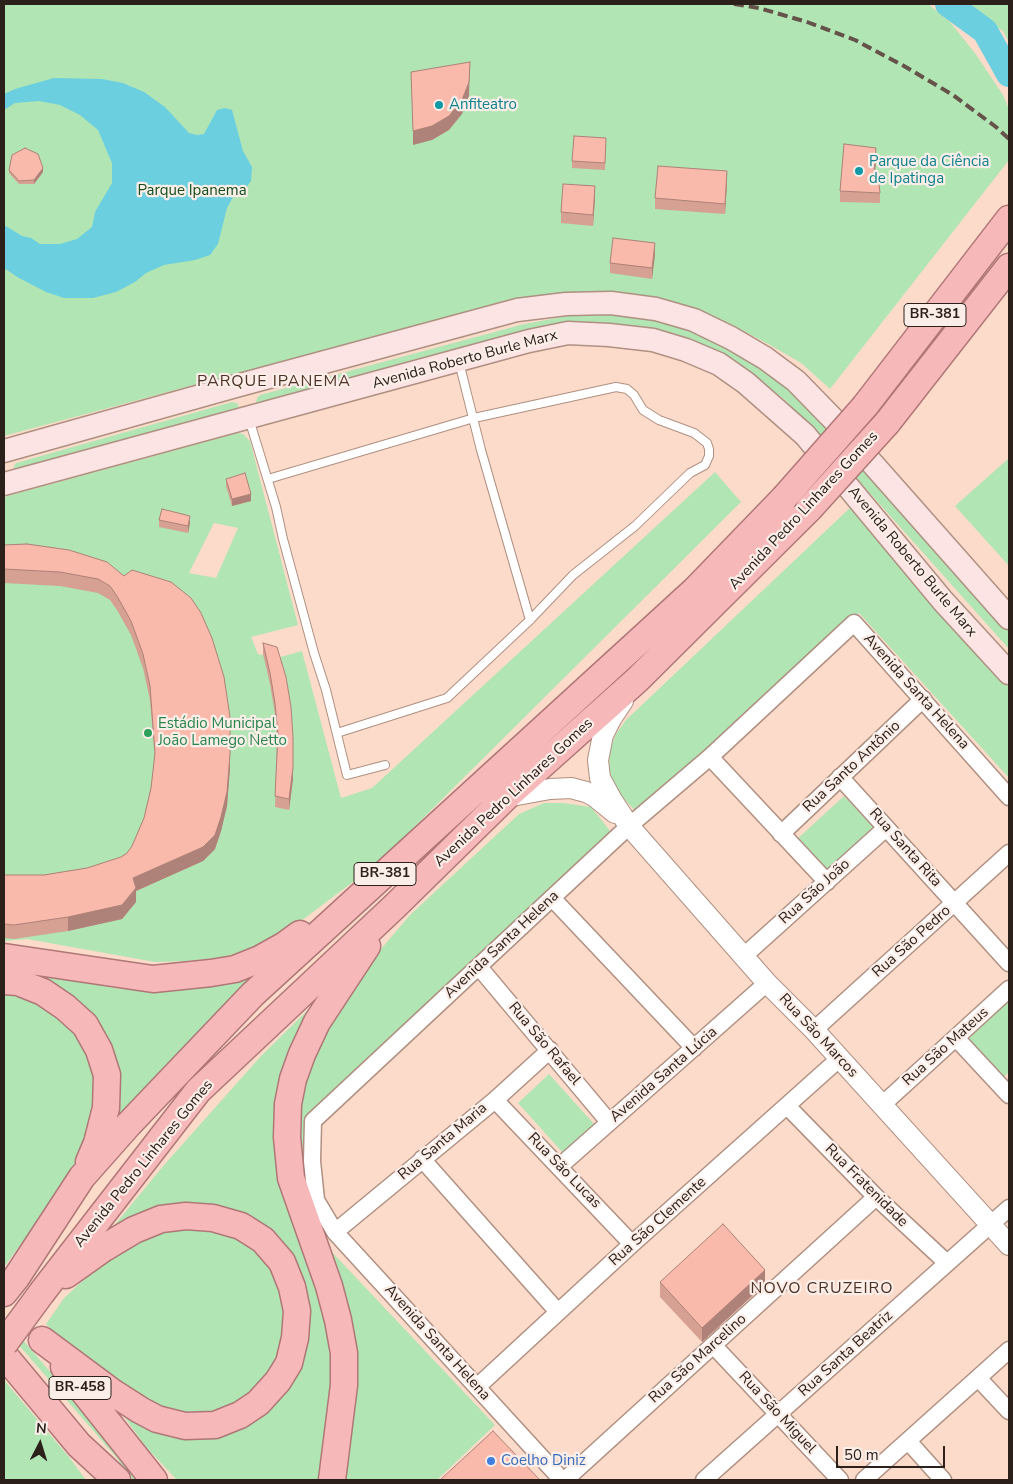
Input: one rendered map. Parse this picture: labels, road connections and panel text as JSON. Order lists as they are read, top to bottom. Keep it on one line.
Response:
{"streets":{"highway":["BR-381","Avenida Pedro Linhares Gomes","BR-458"],"main road":["Avenida Roberto Burle Marx"],"street":["Avenida Santa Helena","Rua Santo Antônio","Rua Santa Rita","Rua São João","Rua São Pedro","Rua São Marcos","Rua São Rafael","Rua São Mateus","Avenida Santa Lúcia","Rua Santa Maria","Rua São Lucas","Rua Fratenidade","Rua São Clemente","Rua Santa Beatriz","Rua São Marcelino","Rua São Miguel"]},"crossings":[["Avenida Pedro Linhares Gomes","BR-458"],["Avenida Santa Helena","Rua Santo Antônio"],["Avenida Santa Helena","Rua São Marcos"],["Avenida Santa Helena","Rua São Rafael"],["Avenida Santa Helena","Rua Santa Maria"],["Avenida Santa Helena","Rua São Clemente"],["Avenida Santa Helena","Rua São Marcelino"],["Rua Santo Antônio","Rua Santa Rita"],["Rua Santa Rita","Rua São João"],["Rua Santa Rita","Rua São Pedro"],["Rua São João","Rua São Marcos"],["Rua São Pedro","Rua São Marcos"],["Rua São Marcos","Rua São Mateus"],["Rua São Marcos","Avenida Santa Lúcia"],["Rua São Marcos","Rua São Clemente"],["Rua São Marcos","Rua Santa Beatriz"],["Rua São Rafael","Avenida Santa Lúcia"],["Rua São Rafael","Rua Santa Maria"],["Avenida Santa Lúcia","Rua São Lucas"],["Rua Santa Maria","Rua São Lucas"],["Rua São Lucas","Rua São Clemente"],["Rua Fratenidade","Rua São Clemente"],["Rua Fratenidade","Rua Santa Beatriz"],["Rua Fratenidade","Rua São Marcelino"],["Rua Santa Beatriz","Rua São Miguel"],["Rua São Marcelino","Rua São Miguel"]],"districts":["PARQUE IPANEMA","NOVO CRUZEIRO"],"parks":["Parque Ipanema"],"places":["Anfiteatro","Parque da Ciência de Ipatinga","Estádio Municipal João Lamego Netto","Coelho Diniz"],"scale_bar":"50 m","north":"top"}
